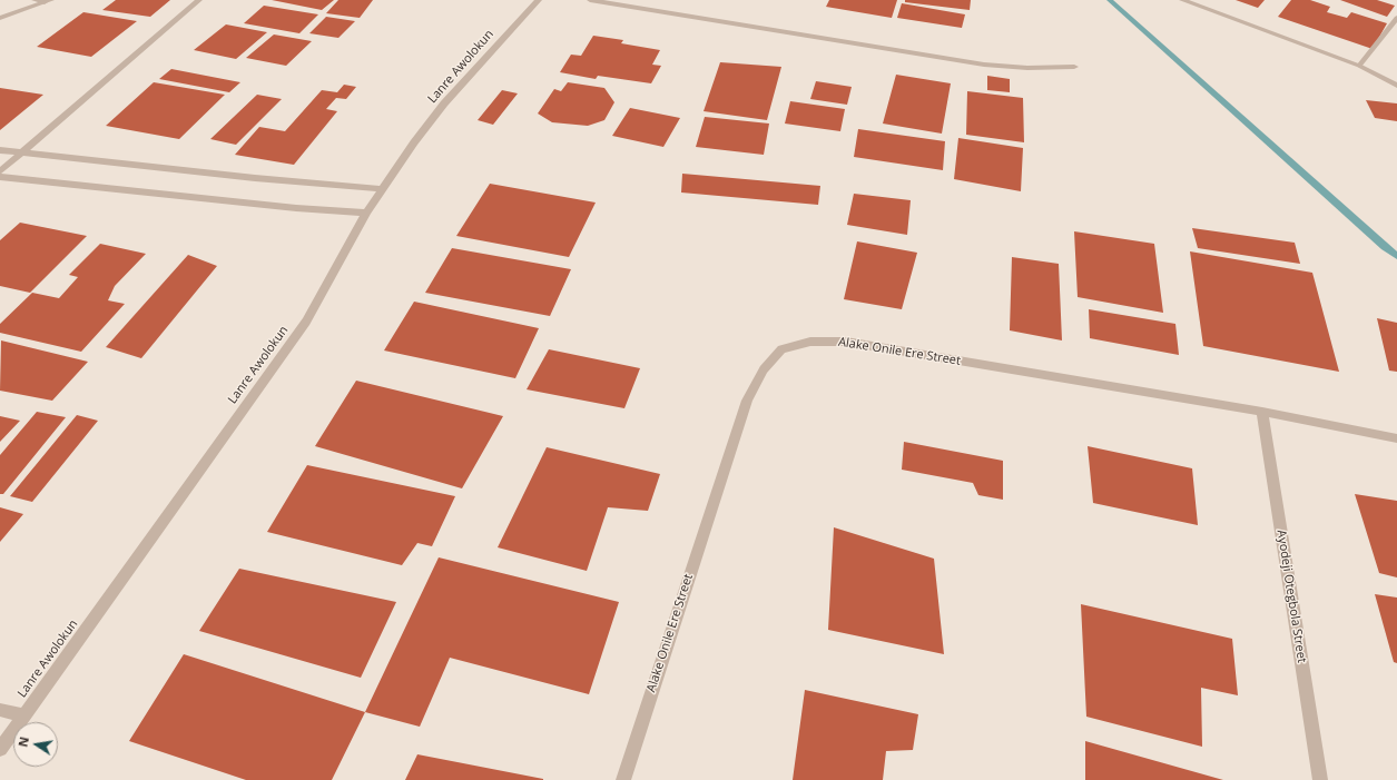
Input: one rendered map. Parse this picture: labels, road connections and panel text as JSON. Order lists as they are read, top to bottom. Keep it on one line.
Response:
{"streets":{"street":["Lanre Awolokun","Alake Onile Ere Street","Ayodeji Otegbola Street"]},"crossings":[["Alake Onile Ere Street","Ayodeji Otegbola Street"]],"north":"left"}
